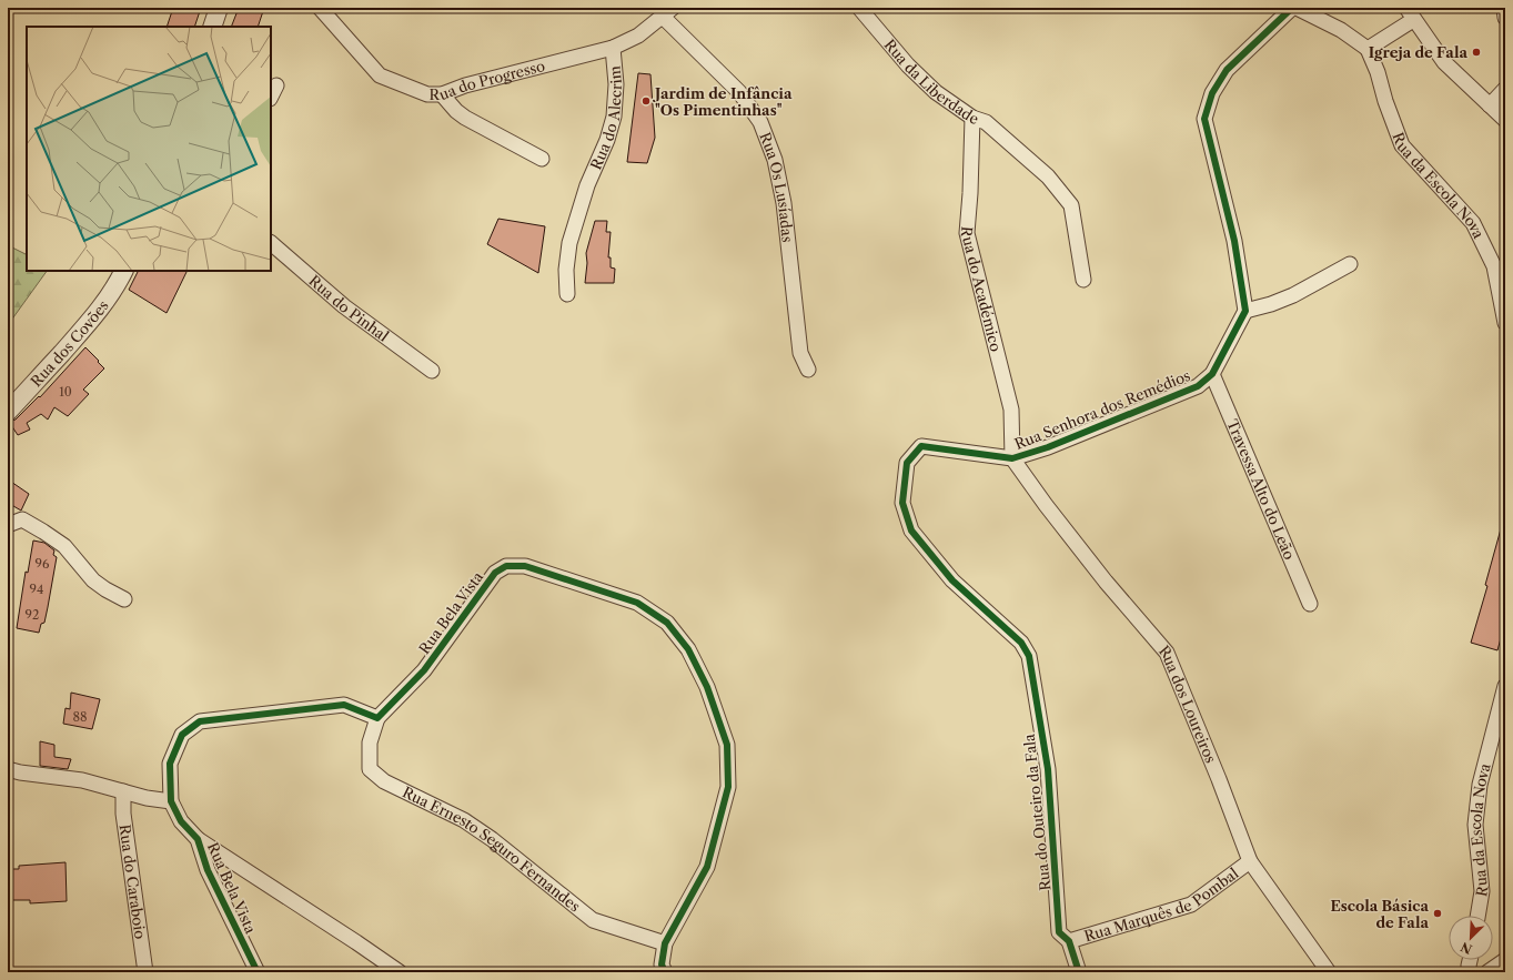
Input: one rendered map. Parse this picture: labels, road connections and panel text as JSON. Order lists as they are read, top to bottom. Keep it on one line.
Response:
{"streets":{"street":["Rua do Progresso","Rua da Liberdade","Rua do Alecrim","Rua da Escola Nova","Rua Os Lusíadas","Rua do Académico","Rua do Pinhal","Rua dos Covões","Rua Senhora dos Remédios","Travessa Alto do Leão","Rua Bela Vista","Rua dos Loureiros","Rua do Outeiro da Fala","Rua Ernesto Seguro Fernandes","Rua do Caraboio","Rua Marquês de Pombal"]},"crossings":[["Rua do Progresso","Rua do Alecrim"],["Rua do Progresso","Rua Os Lusíadas"],["Rua da Liberdade","Rua do Académico"],["Rua do Académico","Rua Senhora dos Remédios"],["Rua do Académico","Rua dos Loureiros"],["Rua do Académico","Rua do Outeiro da Fala"],["Rua Senhora dos Remédios","Travessa Alto do Leão"],["Rua Senhora dos Remédios","Rua dos Loureiros"],["Rua Senhora dos Remédios","Rua do Outeiro da Fala"],["Rua Bela Vista","Rua Ernesto Seguro Fernandes"],["Rua dos Loureiros","Rua do Outeiro da Fala"],["Rua dos Loureiros","Rua Marquês de Pombal"],["Rua do Outeiro da Fala","Rua Marquês de Pombal"]],"places":["Igreja de Fala","Jardim de Infância \"Os Pimentinhas\"","Escola Básica de Fala"],"house_numbers":["10","96","94","92","88"],"north":"bottom left"}
